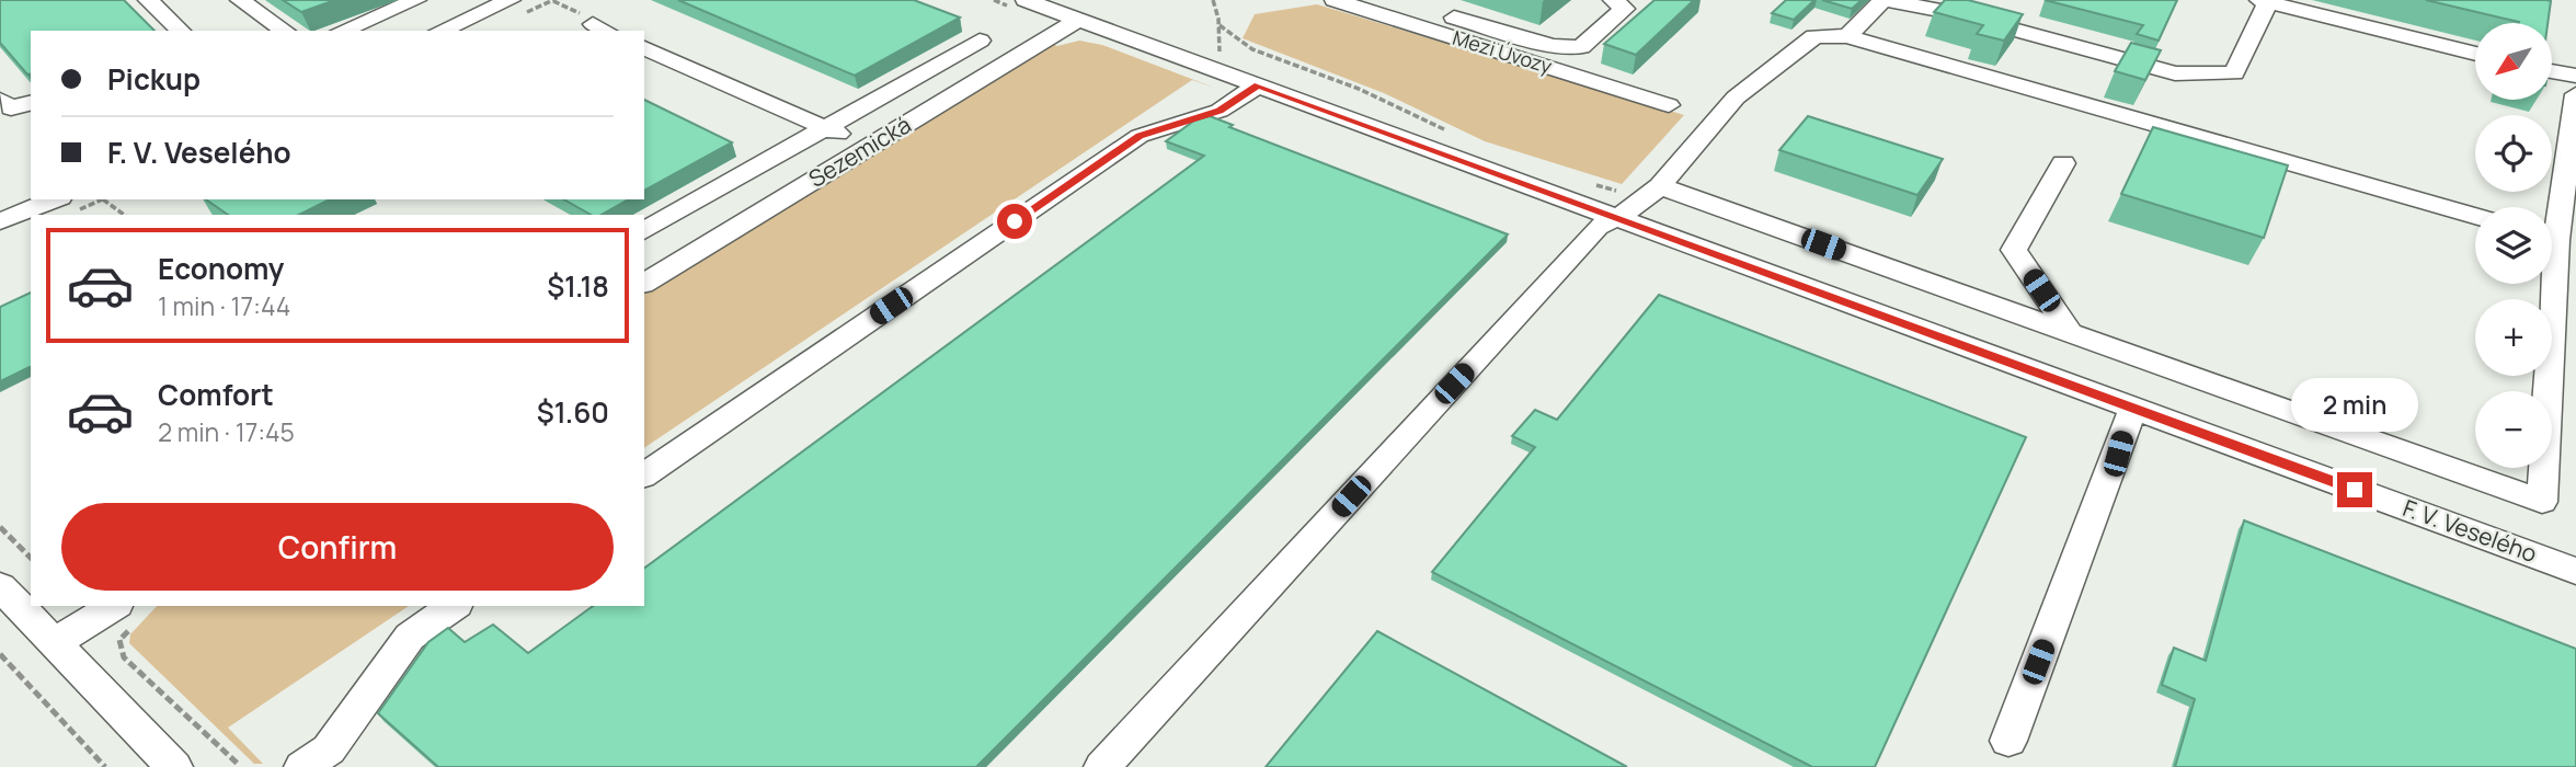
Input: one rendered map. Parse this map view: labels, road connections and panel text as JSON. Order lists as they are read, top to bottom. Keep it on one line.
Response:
{"streets":{"street":["Mezi Úvozy","Sezemická","F. V. Veselého"]},"crossings":[["Sezemická","F. V. Veselého"]],"north":"bottom left","page":{"map_buttons":["+","−"],"banner":["Pickup","F. V. Veselého"],"list":[{"name":"Economy","note":"1 min · 17:44","value":"$1.18"},{"name":"Comfort","note":"2 min · 17:45","value":"$1.60"}],"bubble":"2 min","buttons":"Confirm"}}
